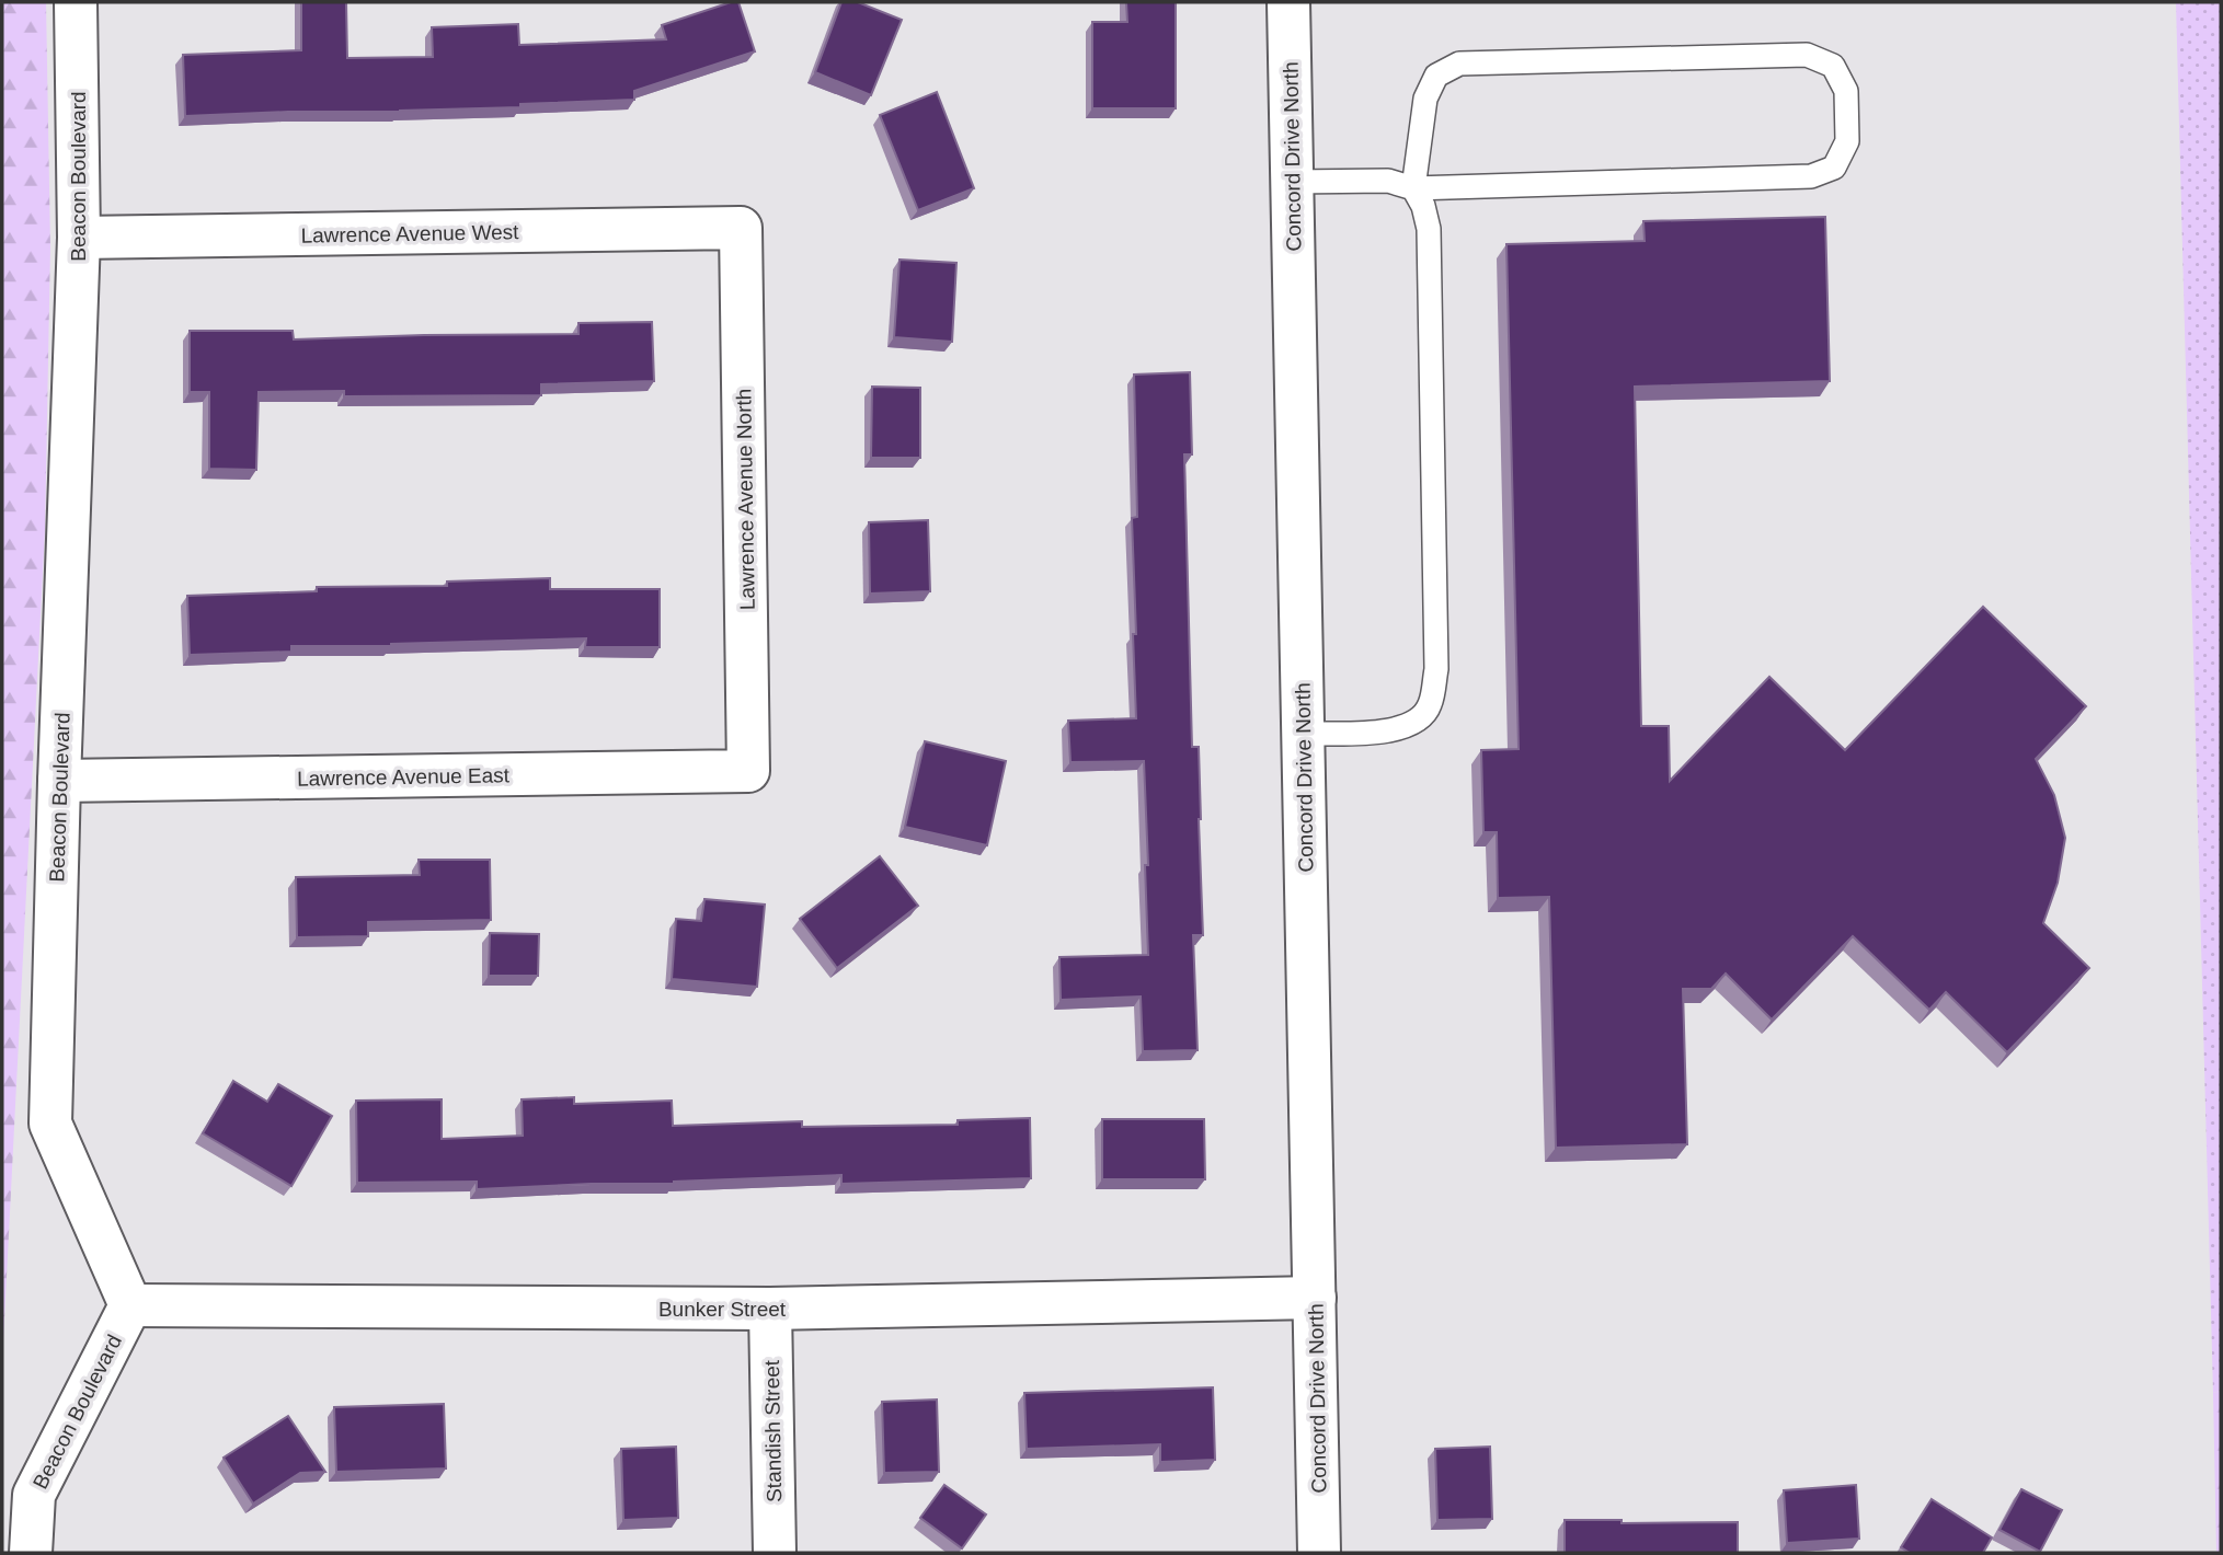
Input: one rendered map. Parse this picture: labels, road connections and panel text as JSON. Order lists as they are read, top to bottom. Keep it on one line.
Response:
{"streets":{"street":["Concord Drive North","Beacon Boulevard","Lawrence Avenue West","Lawrence Avenue North","Lawrence Avenue East","Bunker Street","Standish Street"]},"crossings":[["Concord Drive North","Bunker Street"],["Beacon Boulevard","Lawrence Avenue West"],["Beacon Boulevard","Lawrence Avenue East"],["Beacon Boulevard","Bunker Street"],["Lawrence Avenue West","Lawrence Avenue North"],["Lawrence Avenue North","Lawrence Avenue East"],["Bunker Street","Standish Street"]]}
